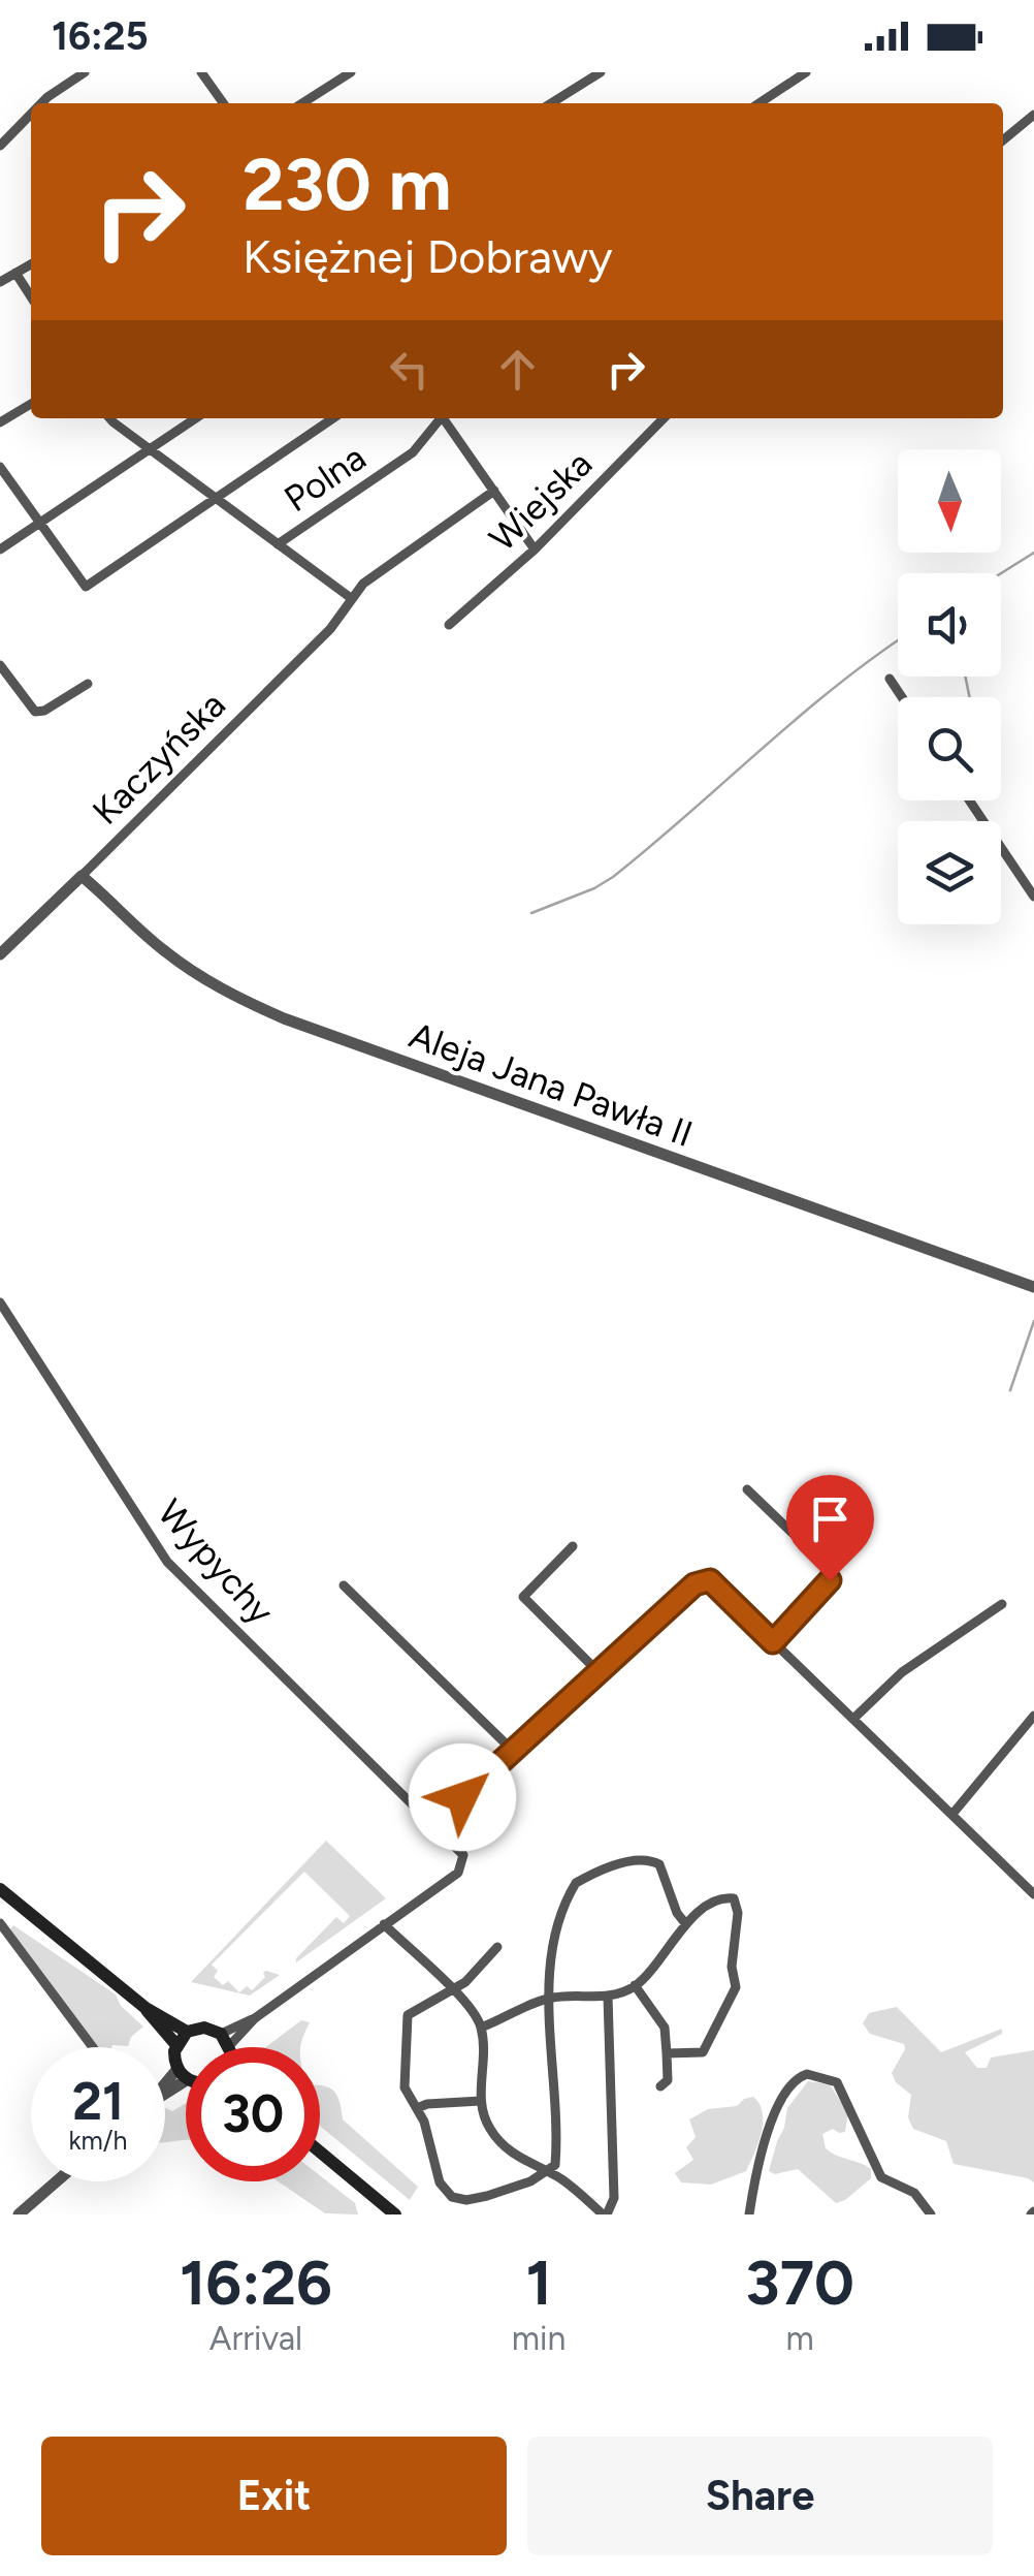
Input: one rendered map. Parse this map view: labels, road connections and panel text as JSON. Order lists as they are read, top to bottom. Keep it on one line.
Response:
{"streets":{"street":["Polna","Wiejska","Kaczyńska","Aleja Jana Pawła II","Wypychy"]},"crossings":[["Kaczyńska","Aleja Jana Pawła II"]],"north":"bottom","page":{"status":"16:25","turn":["230 m","Księżnej Dobrawy"],"speed":"21 km/h","limit":"30","eta":["16:26","Arrival","1","min","370","m"],"buttons":["Exit","Share"]}}
